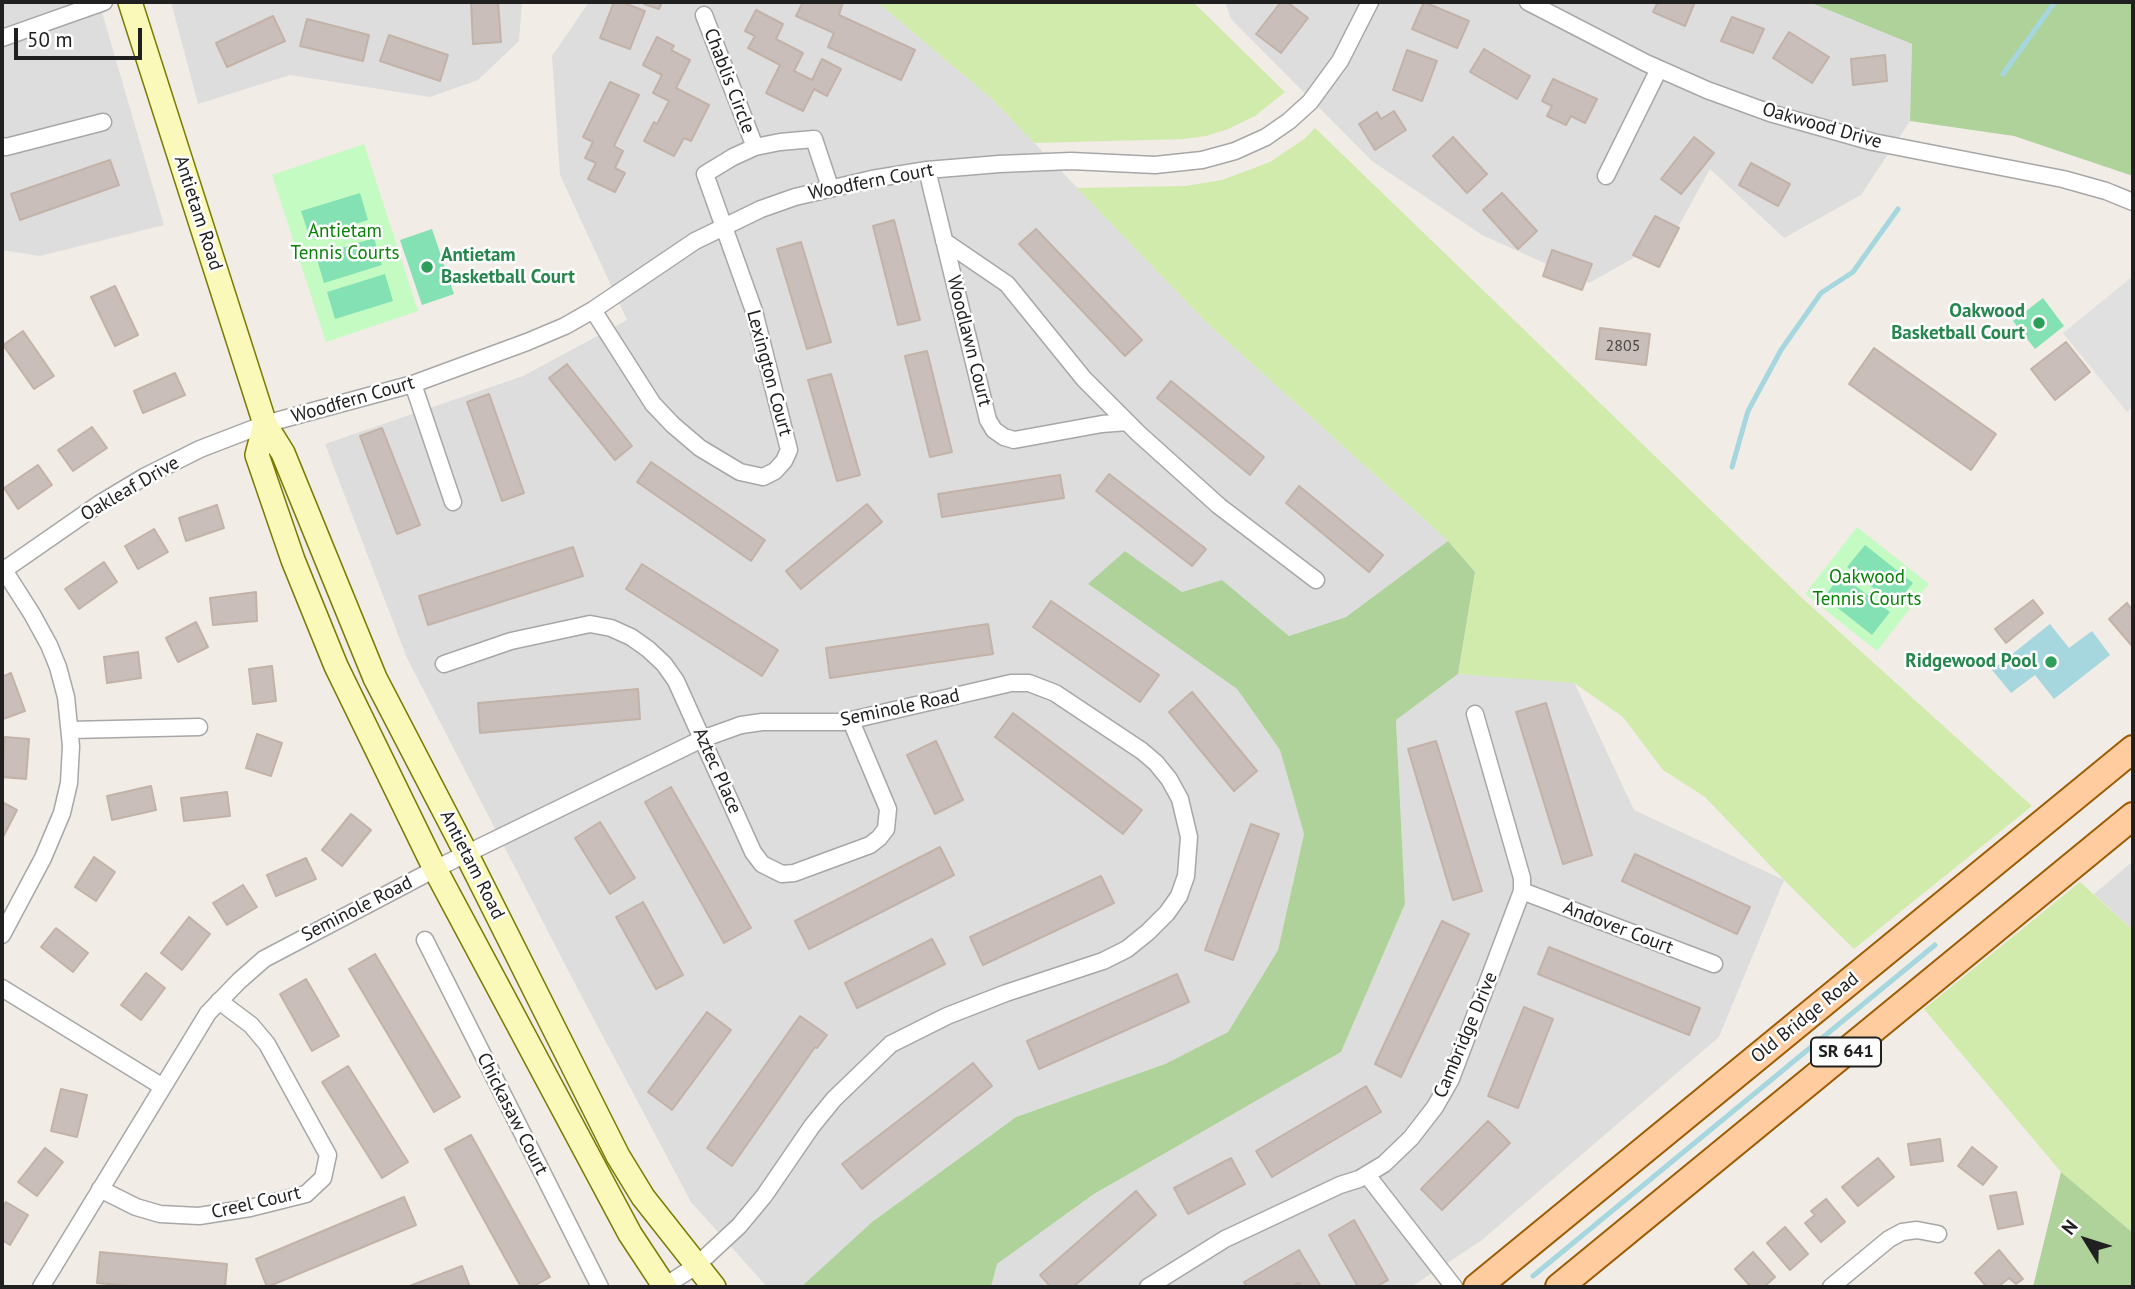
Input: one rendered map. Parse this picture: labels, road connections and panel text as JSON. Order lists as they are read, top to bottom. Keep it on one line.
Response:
{"streets":{"main road":["Old Bridge Road","SR 641"],"street":["Chablis Circle","Oakwood Drive","Woodfern Court","Antietam Road","Woodlawn Court","Lexington Court","Oakleaf Drive","Seminole Road","Aztec Place","Andover Court","Cambridge Drive","Chickasaw Court","Creel Court"]},"crossings":[["Chablis Circle","Woodfern Court"],["Chablis Circle","Lexington Court"],["Woodfern Court","Antietam Road"],["Woodfern Court","Woodlawn Court"],["Woodfern Court","Lexington Court"],["Woodfern Court","Oakleaf Drive"],["Antietam Road","Oakleaf Drive"],["Antietam Road","Seminole Road"],["Seminole Road","Aztec Place"],["Seminole Road","Creel Court"],["Andover Court","Cambridge Drive"]],"parks":["Antietam Tennis Courts","Oakwood Tennis Courts"],"places":["Antietam Basketball Court","Oakwood Basketball Court","Ridgewood Pool"],"house_numbers":["2805"],"scale_bar":"50 m","north":"top left"}
